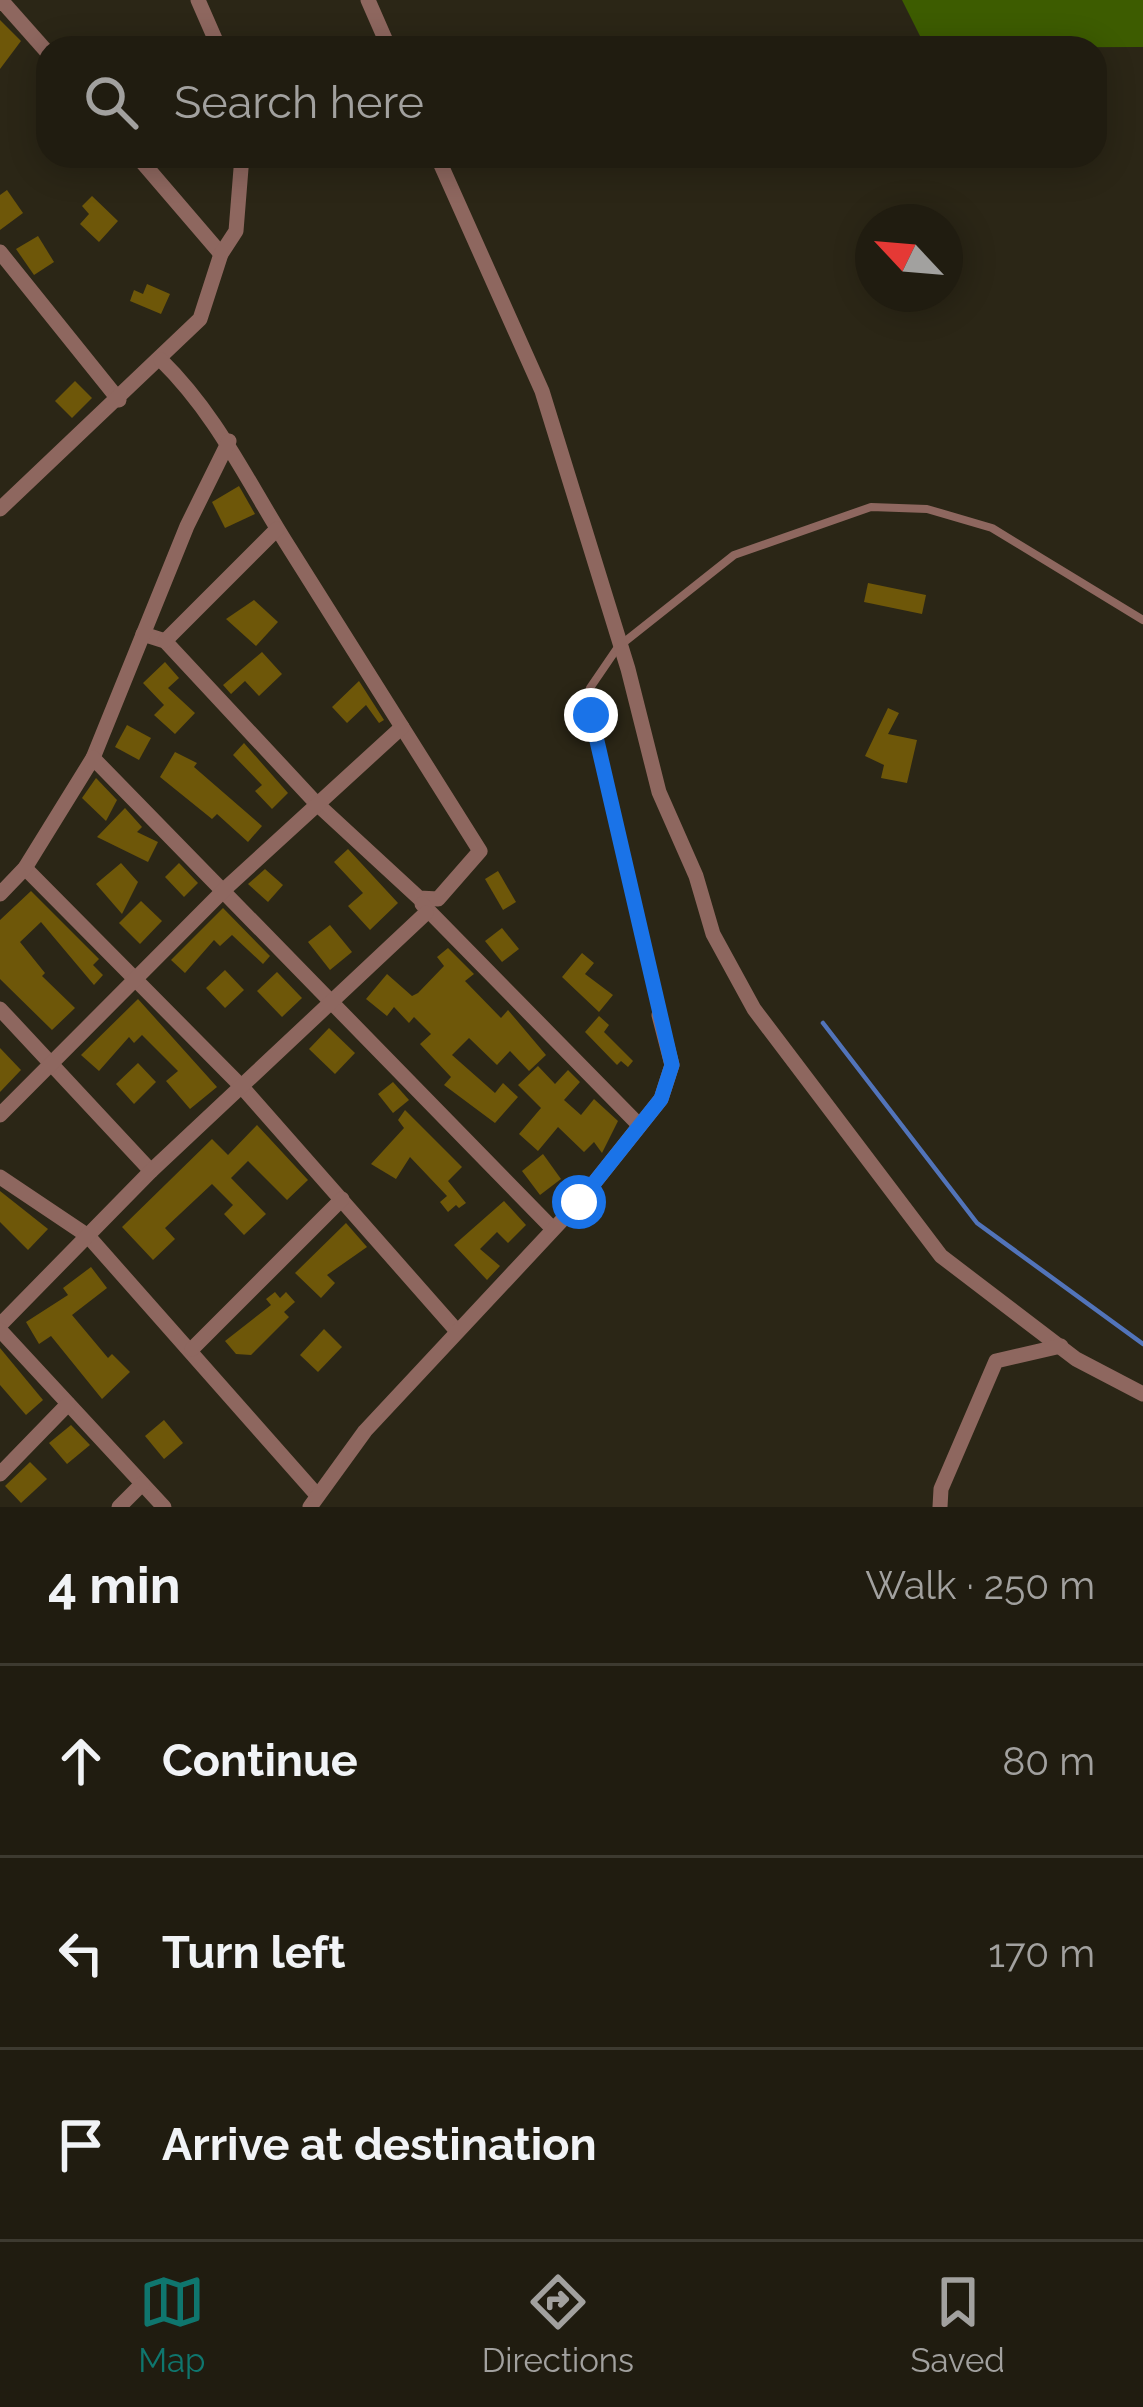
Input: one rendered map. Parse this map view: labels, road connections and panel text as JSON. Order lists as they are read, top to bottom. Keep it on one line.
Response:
{"north":"top left","page":{"search":"Search here","heading":["4 min","Walk · 250 m"],"list":[["Continue","80 m"],["Turn left","170 m"],"Arrive at destination"],"nav":["Map","Directions","Saved"]}}
